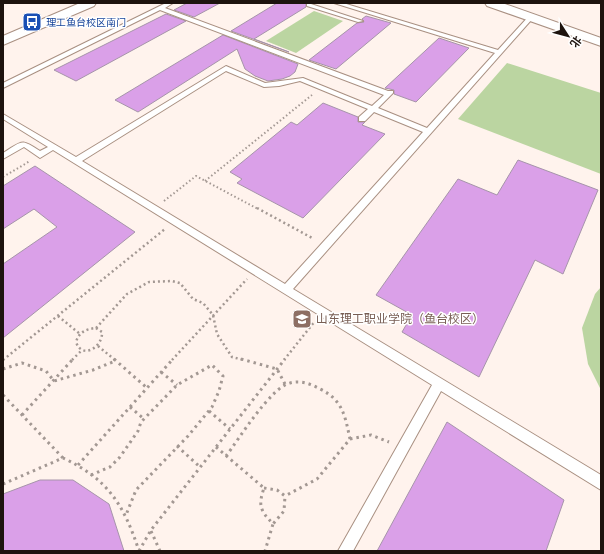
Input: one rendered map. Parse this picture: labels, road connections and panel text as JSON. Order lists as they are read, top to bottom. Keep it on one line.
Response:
{"places":{"bus stop":["理工鱼台校区南门"],"school or university":["山东理工职业学院（鱼台校区）"]},"north":"bottom right"}
